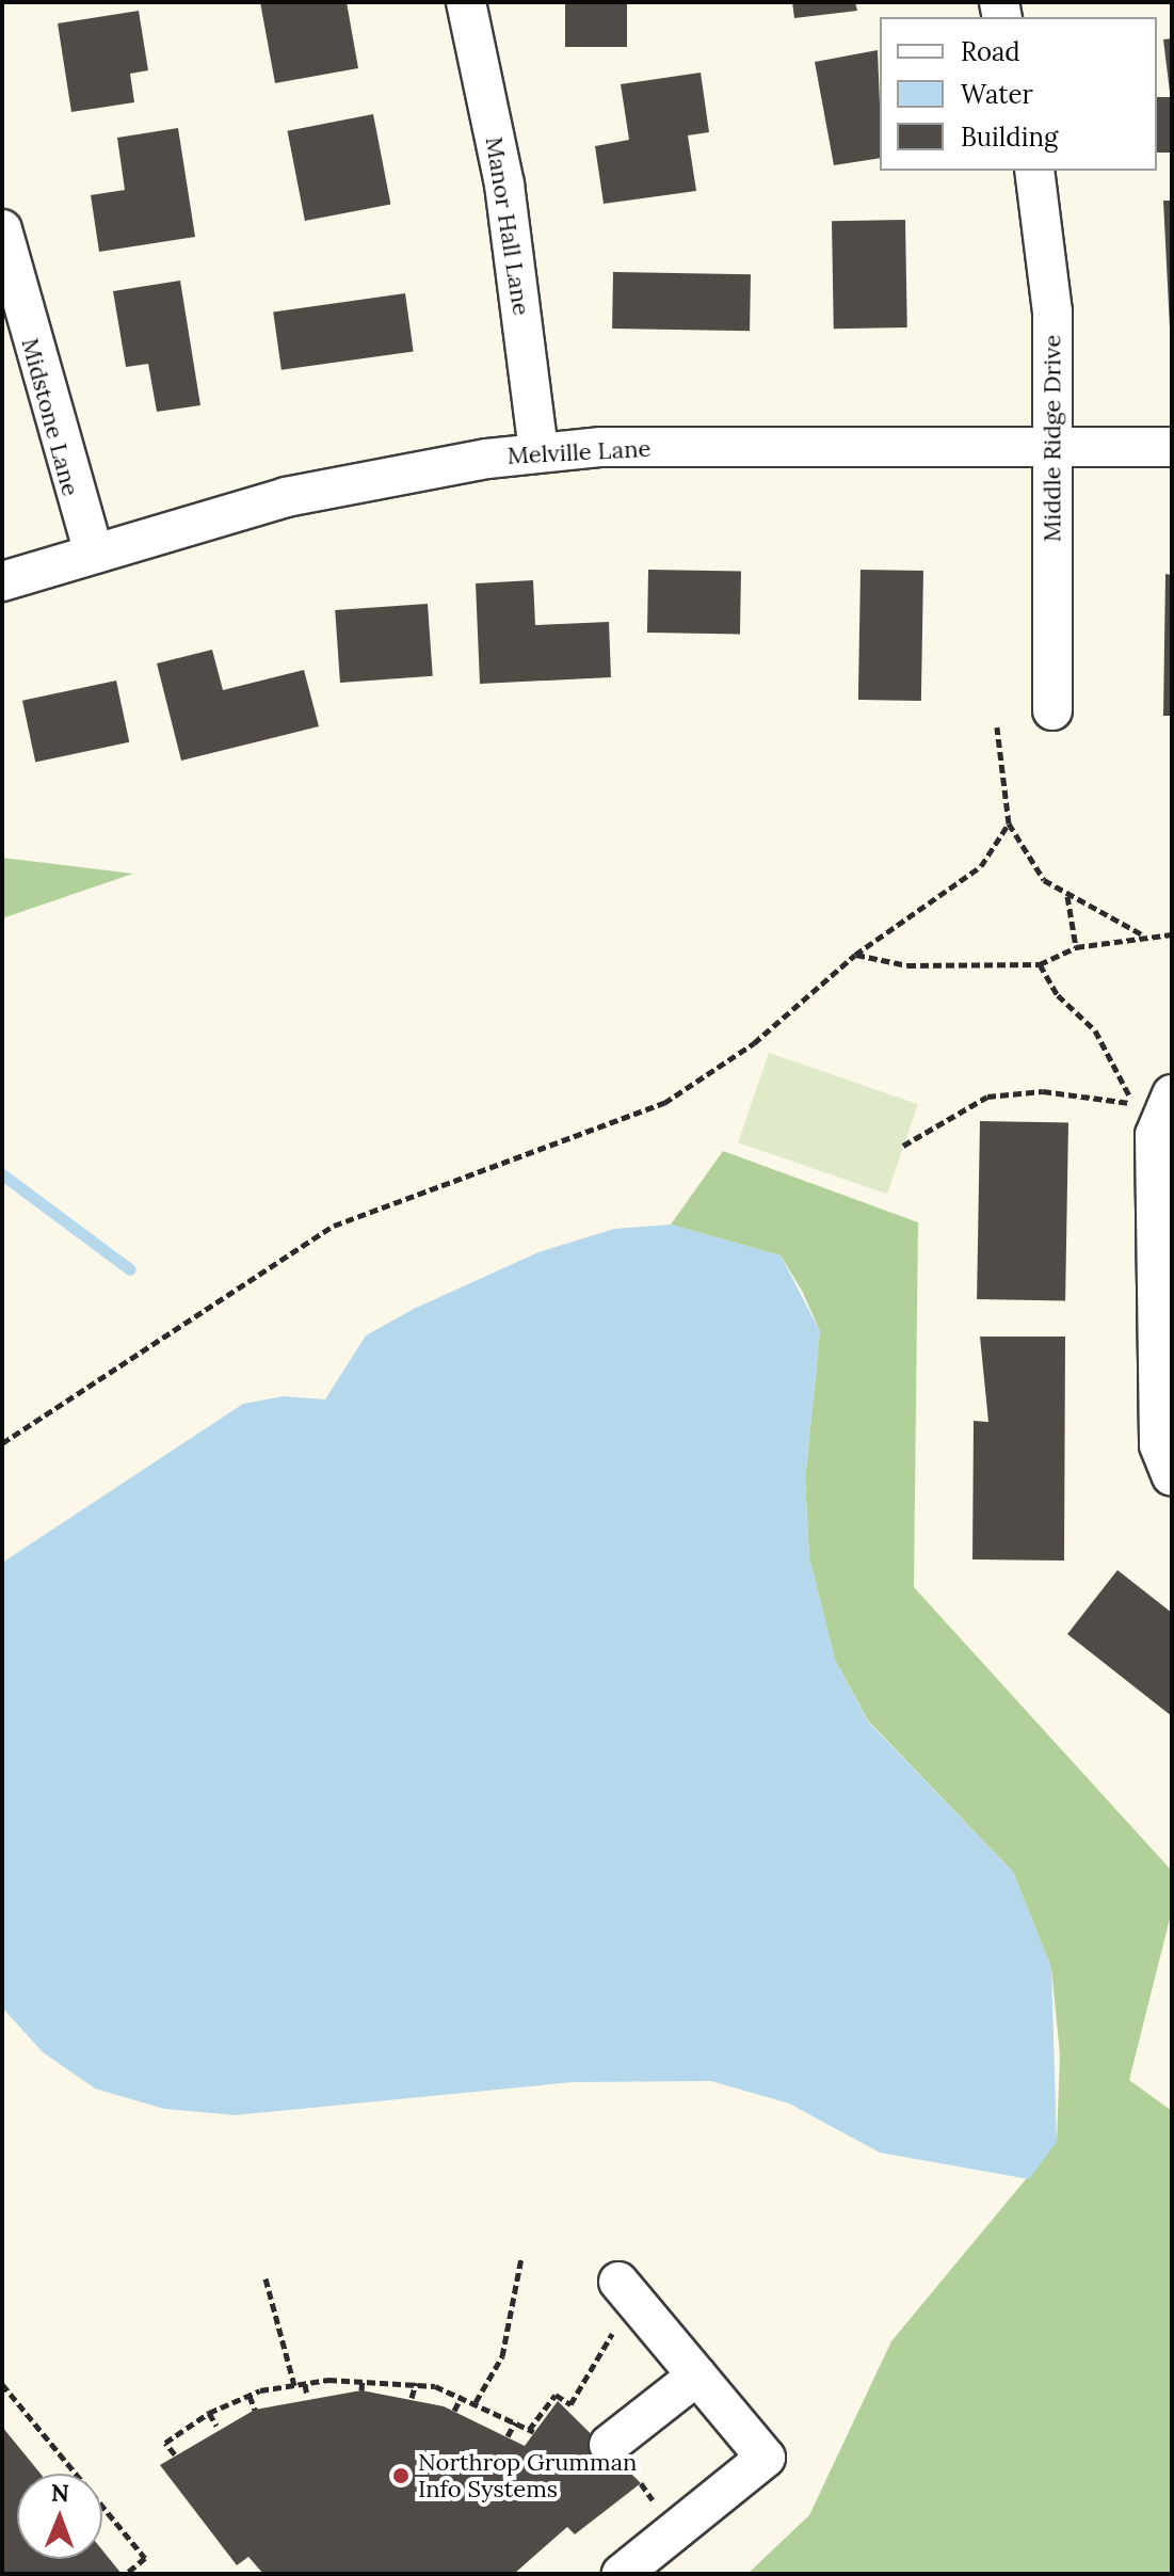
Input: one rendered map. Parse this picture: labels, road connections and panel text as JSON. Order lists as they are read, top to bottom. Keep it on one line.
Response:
{"streets":{"street":["Manor Hall Lane","Midstone Lane","Middle Ridge Drive","Melville Lane"]},"crossings":[["Manor Hall Lane","Melville Lane"],["Midstone Lane","Melville Lane"],["Middle Ridge Drive","Melville Lane"]],"places":["Northrop Grumman Info Systems"],"legend":["Road","Water","Building"],"north":"top"}
